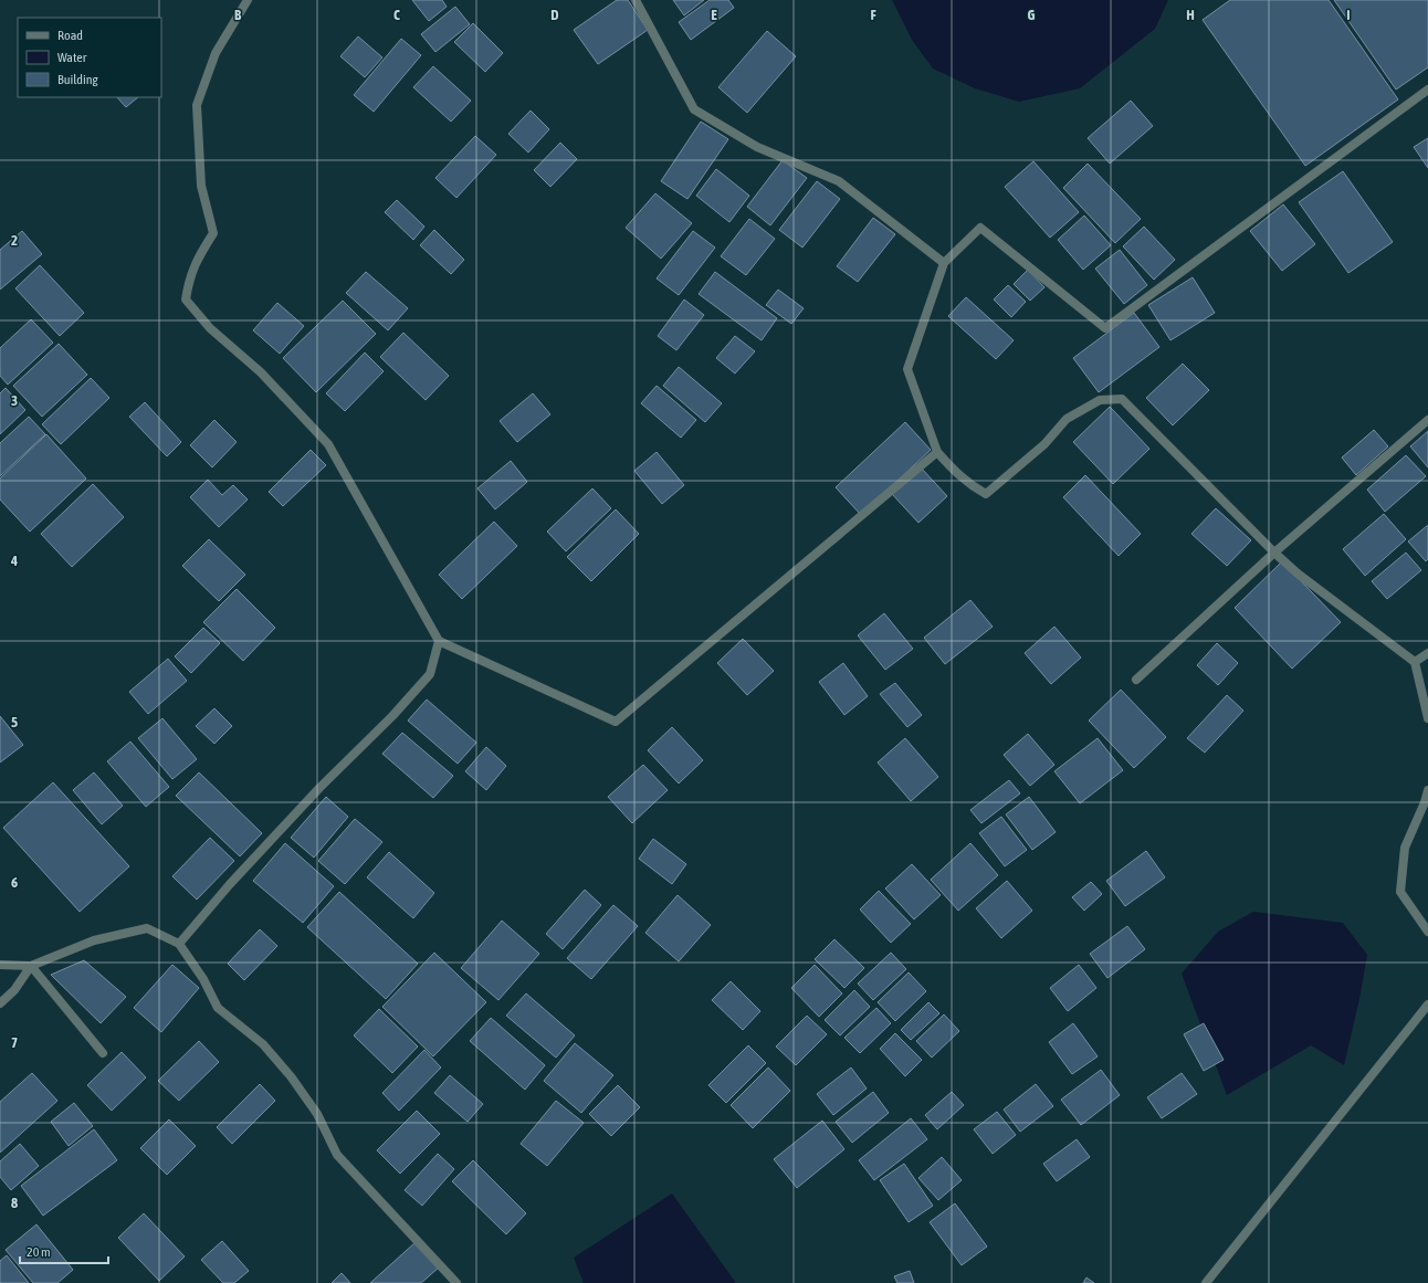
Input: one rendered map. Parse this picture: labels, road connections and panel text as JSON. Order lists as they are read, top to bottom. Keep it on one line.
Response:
{"legend":["Road","Water","Building"],"scale_bar":"20 m","grid":{"columns":["B","C","D","E","F","G","H","I"],"rows":["2","3","4","5","6","7","8"]}}
